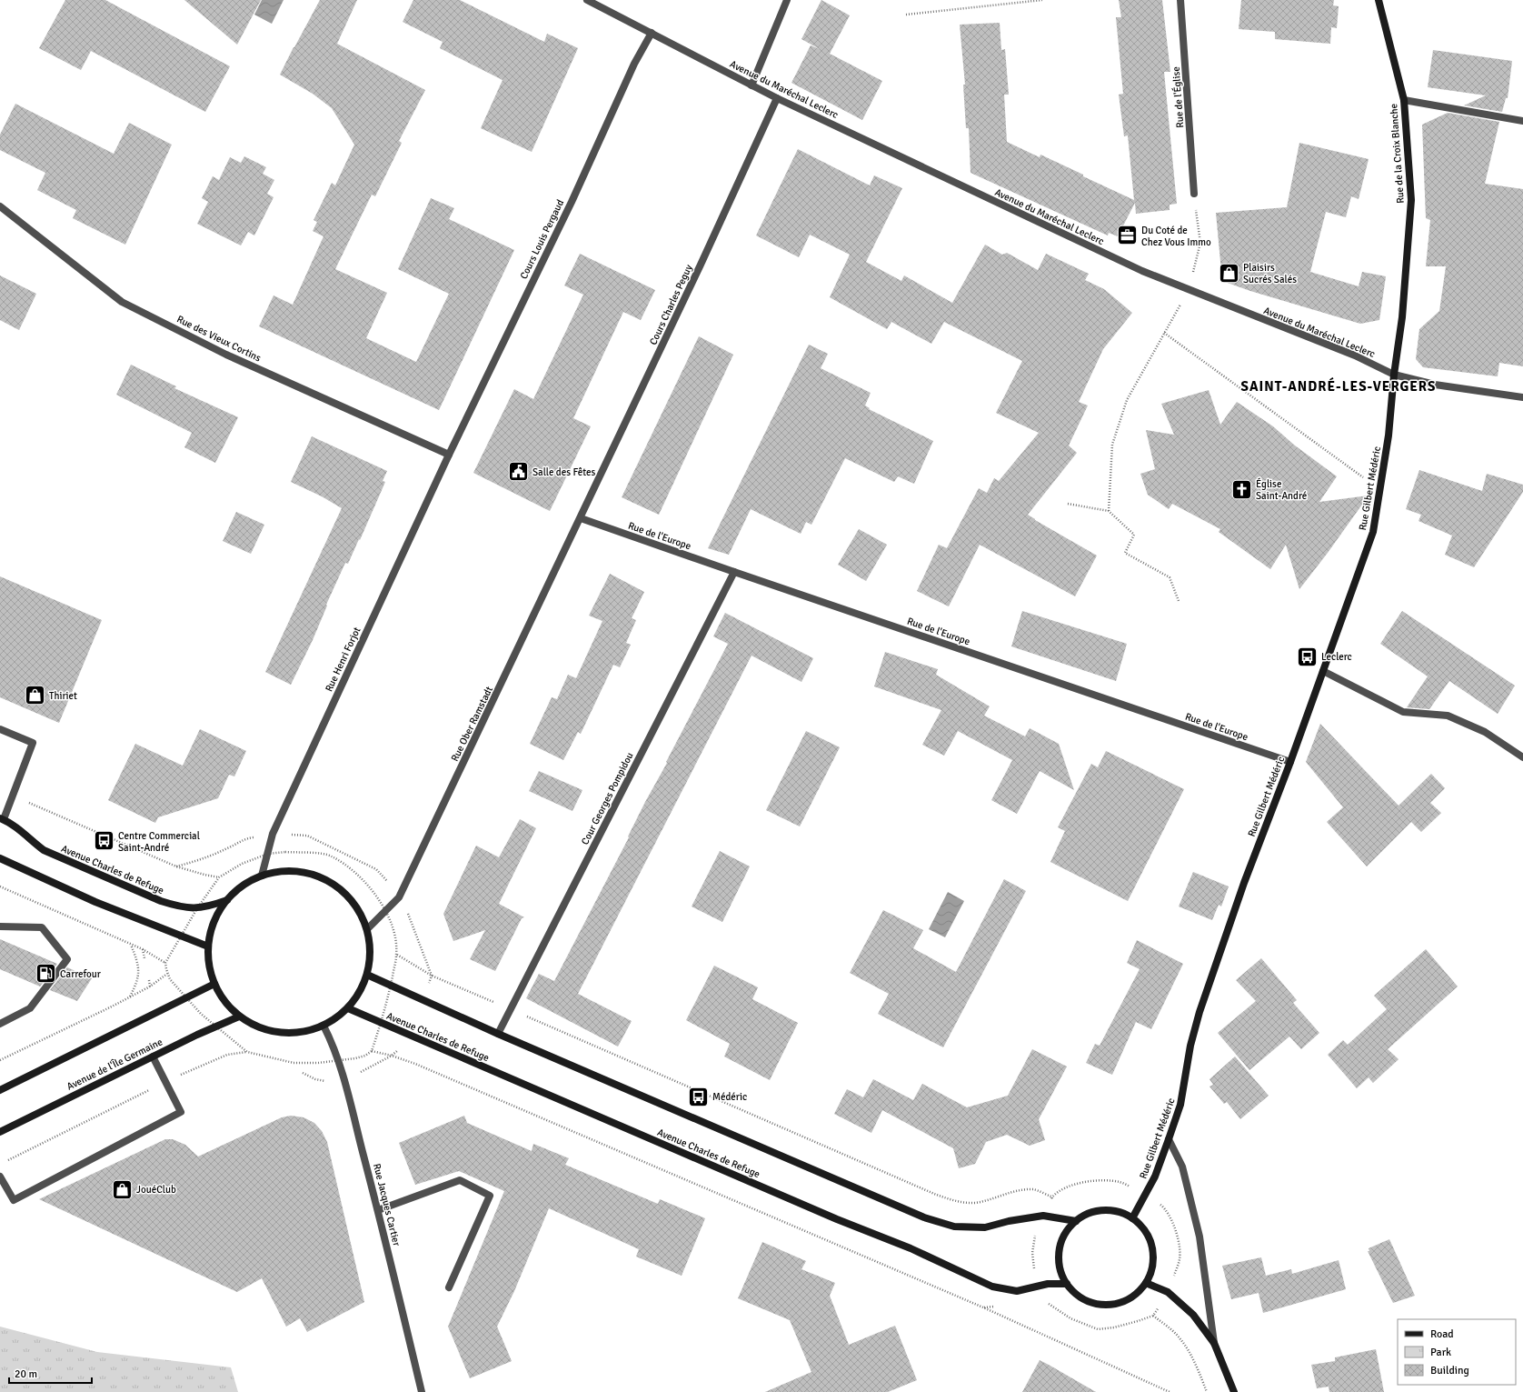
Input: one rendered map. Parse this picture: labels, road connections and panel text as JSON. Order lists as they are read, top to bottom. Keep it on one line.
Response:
{"streets":{"street":["Avenue du Maréchal Leclerc","Rue de l'Église","Rue de la Croix Blanche","Cours Louis Pergaud","Cours Charles Peguy","Rue des Vieux Cortins","Rue Gilbert Médéric","Rue de l'Europe","Rue Henri Forjot","Rue Ober Ramstadt","Cour Georges Pompidou","Avenue Charles de Refuge","Avenue de l'Île Germaine","Rue Jacques Cartier"]},"crossings":[["Avenue du Maréchal Leclerc","Rue de la Croix Blanche"],["Avenue du Maréchal Leclerc","Cours Louis Pergaud"],["Avenue du Maréchal Leclerc","Cours Charles Peguy"],["Avenue du Maréchal Leclerc","Rue Gilbert Médéric"],["Rue de la Croix Blanche","Rue Gilbert Médéric"],["Cours Louis Pergaud","Rue des Vieux Cortins"],["Cours Louis Pergaud","Rue Henri Forjot"],["Cours Charles Peguy","Rue de l'Europe"],["Cours Charles Peguy","Rue Ober Ramstadt"],["Rue des Vieux Cortins","Rue Henri Forjot"],["Rue Gilbert Médéric","Rue de l'Europe"],["Rue Gilbert Médéric","Avenue Charles de Refuge"],["Rue de l'Europe","Rue Ober Ramstadt"],["Rue de l'Europe","Cour Georges Pompidou"]],"districts":["SAINT-ANDRÉ-LES-VERGERS"],"places":{"office":["Du Coté de Chez Vous Immo"],"shop":["Plaisirs Sucrés Salés","Thiriet","JouéClub"],"public building":["Salle des Fêtes"],"church":["Église Saint-André"],"bus stop":["Leclerc","Centre Commercial Saint-André","Médéric"],"fuel station":["Carrefour"]},"legend":["Road","Park","Building"],"scale_bar":"20 m"}
